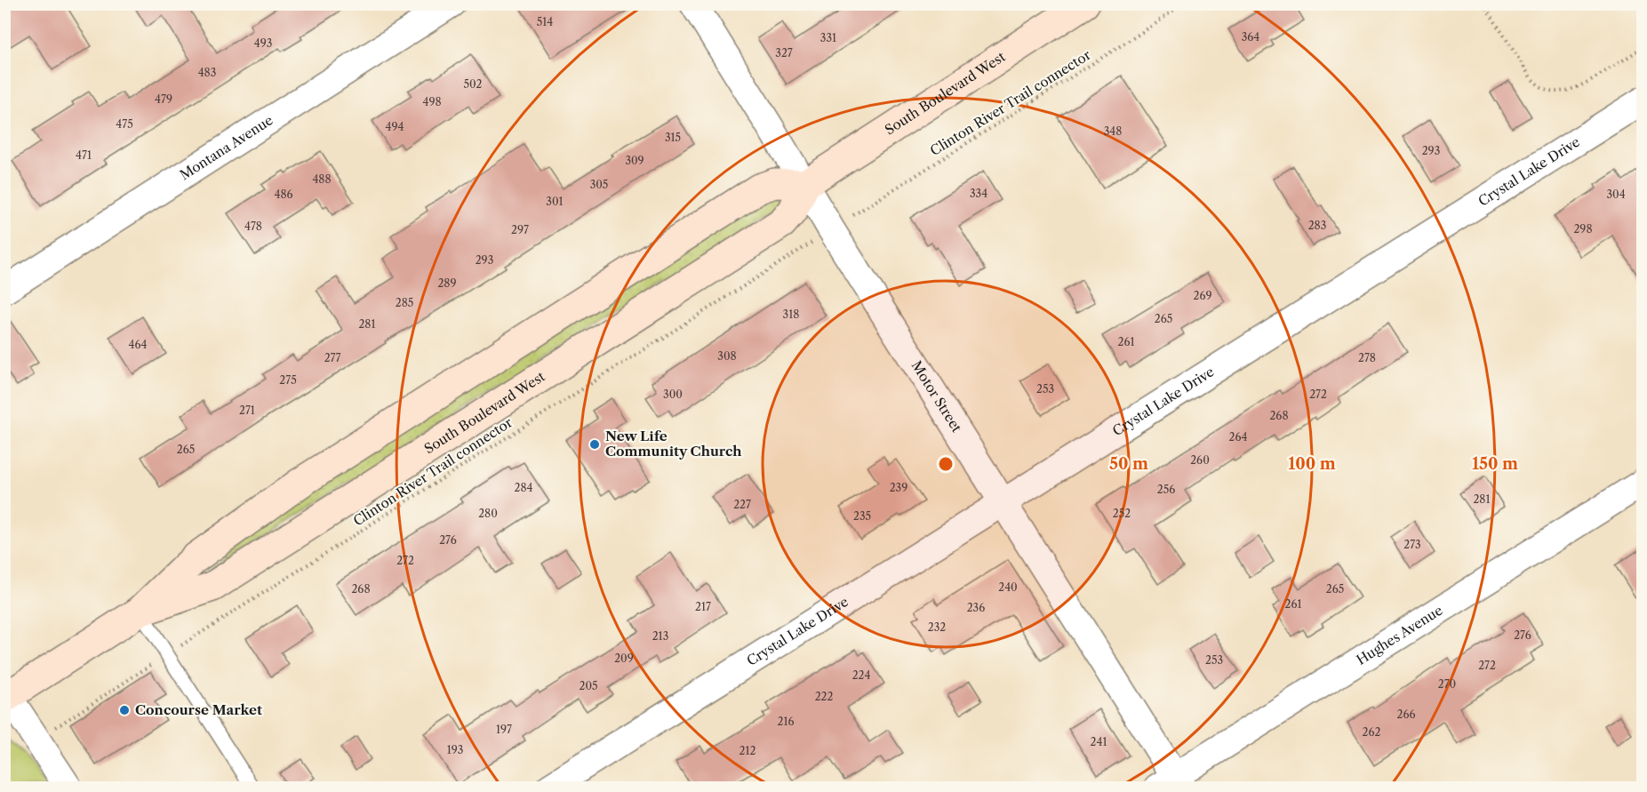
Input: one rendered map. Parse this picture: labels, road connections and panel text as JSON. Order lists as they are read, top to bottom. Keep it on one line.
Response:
{"streets":{"street":["South Boulevard West","Montana Avenue","Crystal Lake Drive","Motor Street","Hughes Avenue"],"path":["Clinton River Trail connector"]},"crossings":[["South Boulevard West","Motor Street"],["Crystal Lake Drive","Motor Street"],["Motor Street","Hughes Avenue"]],"places":["New Life Community Church","Concourse Market"],"house_numbers":["514","364","331","493","327","483","502","479","498","475","494","348","315","293","471","309","488","305","334","486","304","301","283","478","298","297","293","289","269","285","318","265","281","261","464","308","277","278","275","253","300","272","271","268","264","265","260","284","239","256","281","227","280","252","235","276","273","272","240","268","265","261","217","236","232","276","213","209","253","272","224","270","205","222","266","216","197","262","241","193","212"],"rings":["50 m","100 m","150 m"]}
